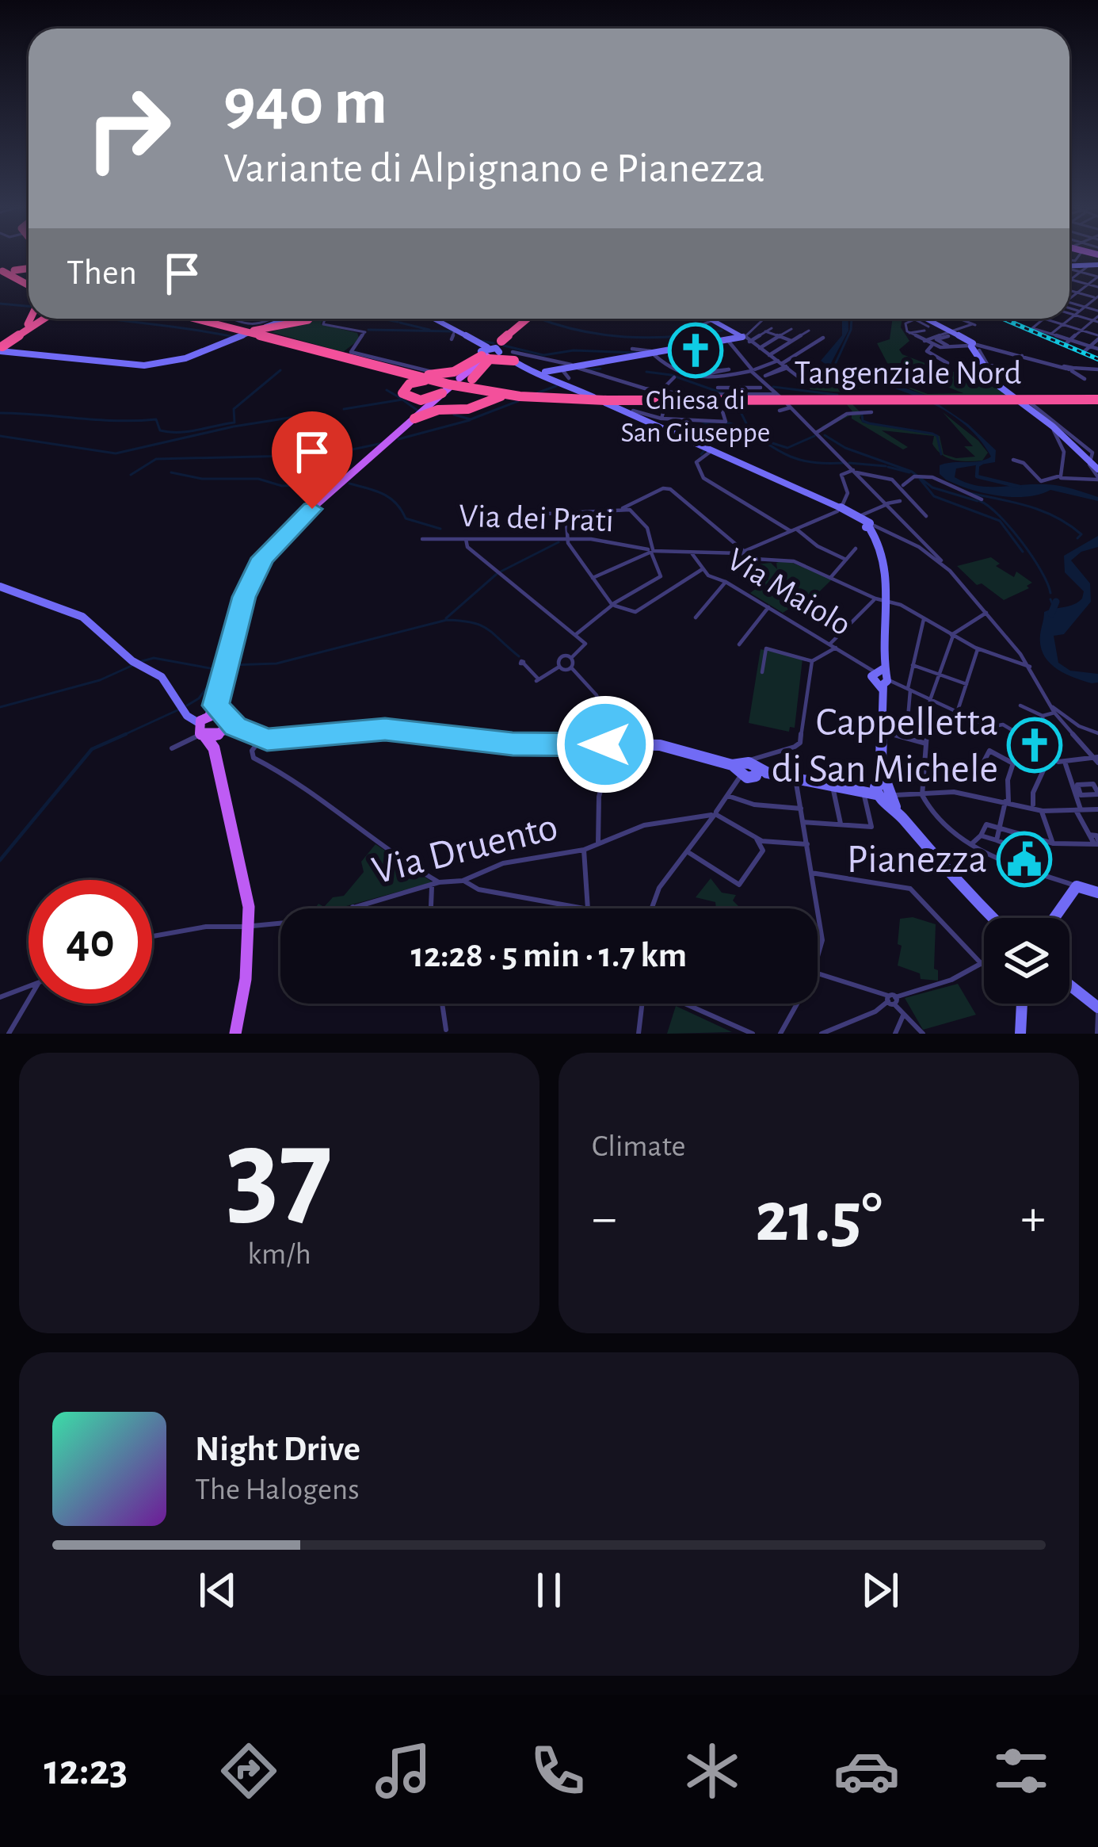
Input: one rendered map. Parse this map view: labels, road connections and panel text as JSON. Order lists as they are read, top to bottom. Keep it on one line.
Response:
{"streets":{"highway":["Tangenziale Nord"],"street":["Via dei Prati","Via Maiolo","Via Druento"]},"crossings":[["Via dei Prati","Via Maiolo"]],"places":{"church":["Chiesa di San Giuseppe","Cappelletta di San Michele"],"public building":["Pianezza"]},"page":{"turn":["940 m","Variante di Alpignano e Pianezza"],"then":"Then","limit":"40","trip":"12:28 · 5 min · 1.7 km","tile":[["37","km/h"],"Climate"],"heat":["−","21.5°","+"],"song":["Night Drive","The Halogens"],"tabs":"12:23"}}
